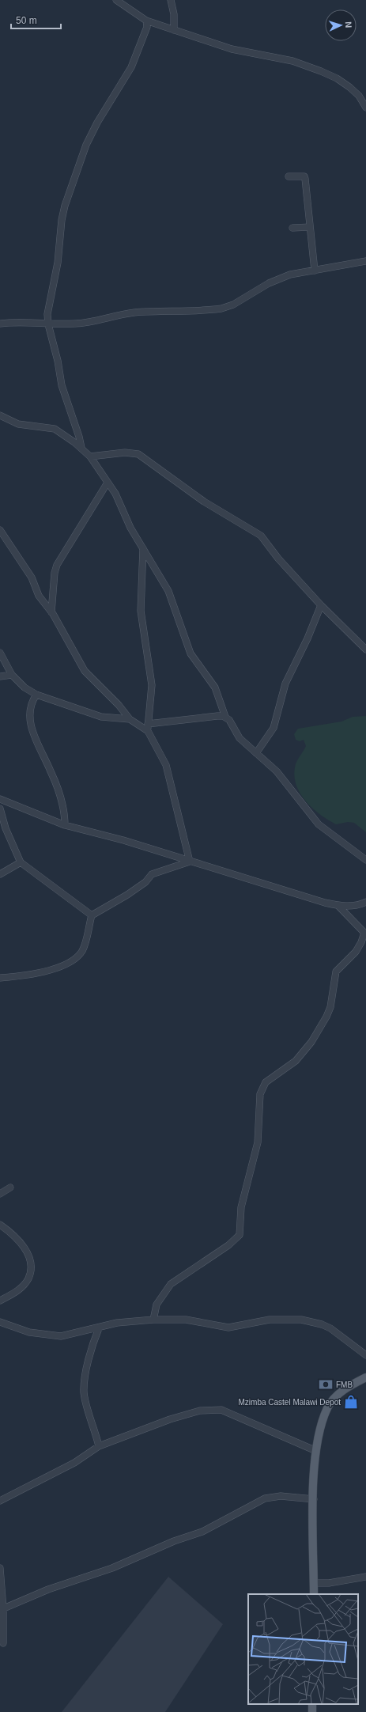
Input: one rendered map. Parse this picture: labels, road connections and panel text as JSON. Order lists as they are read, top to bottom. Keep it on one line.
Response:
{"places":{"bank":["FMB"],"shop":["Mzimba Castel Malawi Depot"]},"scale_bar":"50 m","north":"right"}
